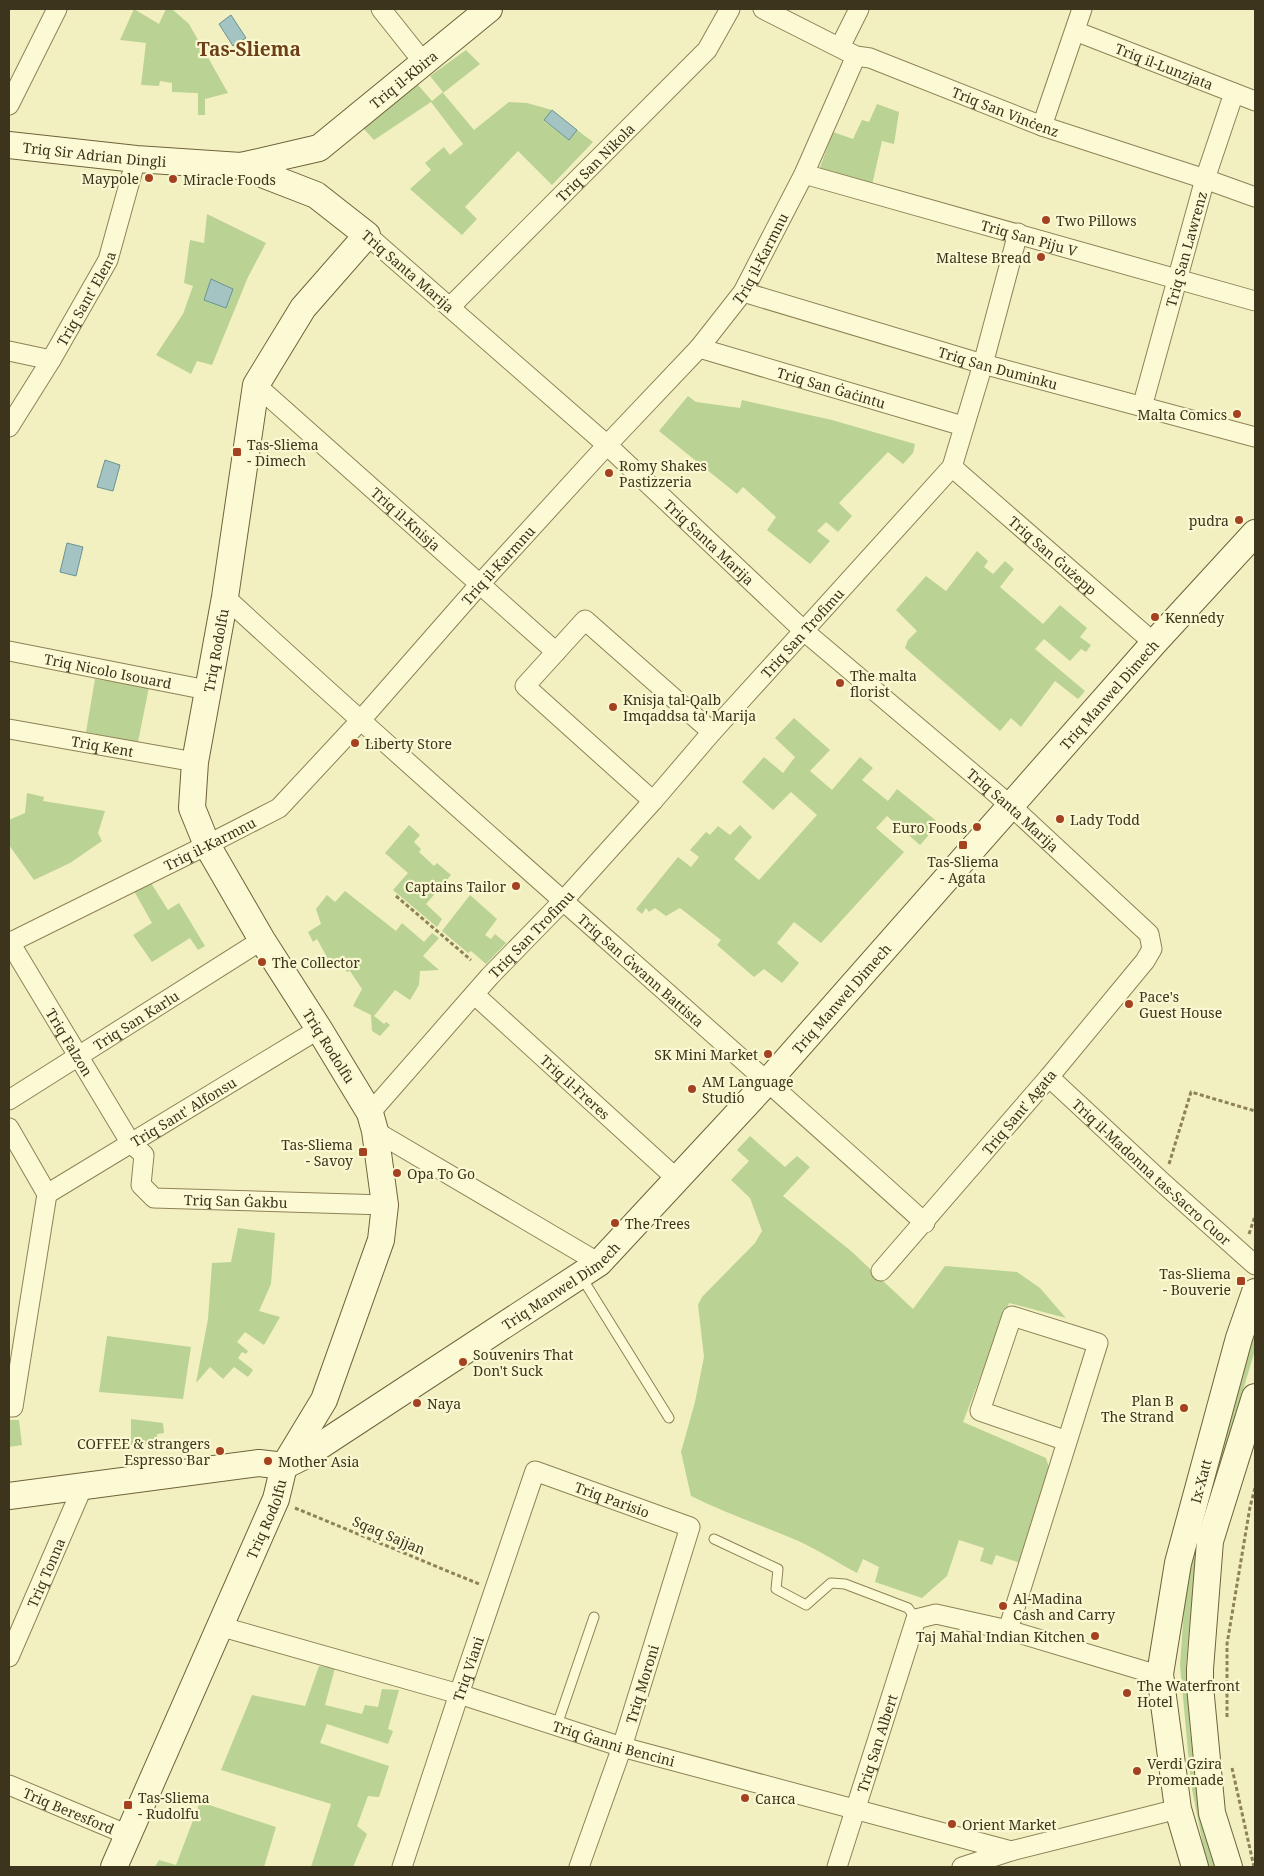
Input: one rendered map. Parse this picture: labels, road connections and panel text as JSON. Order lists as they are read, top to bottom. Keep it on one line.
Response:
{"streets":{"street":["Triq il-Lunzjata","Triq il-Kbira","Triq San Vinċenz","Triq Sir Adrian Dingli","Triq San Nikola","Triq San Piju V","Triq San Lawrenz","Triq il-Karmnu","Triq Santa Marija","Triq Sant' Elena","Triq San Duminku","Triq San Ġaċintu","Triq il-Knisja","Triq San Ġużepp","Triq San Trofimu","Triq Rodolfu","Triq Nicolo Isouard","Triq Manwel Dimech","Triq Kent","Triq San Ġwann Battista","Triq San Karlu","Triq Falzon","Triq il-Freres","Triq Sant' Alfonsu","Triq Sant' Agata","Triq il-Madonna tas-Sacro Cuor","Triq San Ġakbu","Ix-Xatt","Triq Parisio","Triq Tonna","Triq Viani","Triq Moroni","Triq Ġanni Bencini","Triq San Albert","Triq Beresford"],"path":["Sqaq Sajjan"]},"crossings":[["Triq il-Lunzjata","Triq San Lawrenz"],["Triq il-Kbira","Triq Sir Adrian Dingli"],["Triq il-Kbira","Triq Santa Marija"],["Triq San Vinċenz","Triq San Lawrenz"],["Triq San Vinċenz","Triq il-Karmnu"],["Triq Sir Adrian Dingli","Triq Santa Marija"],["Triq Sir Adrian Dingli","Triq Sant' Elena"],["Triq San Nikola","Triq Santa Marija"],["Triq San Piju V","Triq San Lawrenz"],["Triq San Piju V","Triq il-Karmnu"],["Triq San Piju V","Triq San Trofimu"],["Triq San Lawrenz","Triq San Duminku"],["Triq il-Karmnu","Triq Santa Marija"],["Triq il-Karmnu","Triq San Duminku"],["Triq il-Karmnu","Triq San Ġaċintu"],["Triq il-Karmnu","Triq il-Knisja"],["Triq il-Karmnu","Triq Rodolfu"],["Triq il-Karmnu","Triq San Ġwann Battista"],["Triq il-Karmnu","Triq Falzon"],["Triq Santa Marija","Triq San Trofimu"],["Triq Santa Marija","Triq Rodolfu"],["Triq Santa Marija","Triq Manwel Dimech"],["Triq Santa Marija","Triq Sant' Agata"],["Triq San Duminku","Triq San Trofimu"],["Triq San Ġaċintu","Triq San Trofimu"],["Triq il-Knisja","Triq Rodolfu"],["Triq San Ġużepp","Triq San Trofimu"],["Triq San Ġużepp","Triq Manwel Dimech"],["Triq San Trofimu","Triq Rodolfu"],["Triq San Trofimu","Triq San Ġwann Battista"],["Triq San Trofimu","Triq il-Freres"],["Triq Rodolfu","Triq Nicolo Isouard"],["Triq Rodolfu","Triq Manwel Dimech"],["Triq Rodolfu","Triq Kent"],["Triq Rodolfu","Triq San Ġwann Battista"],["Triq Rodolfu","Triq San Karlu"],["Triq Rodolfu","Triq Sant' Alfonsu"],["Triq Rodolfu","Triq San Ġakbu"],["Triq Rodolfu","Sqaq Sajjan"],["Triq Rodolfu","Triq Ġanni Bencini"],["Triq Rodolfu","Triq Beresford"],["Triq Manwel Dimech","Triq San Ġwann Battista"],["Triq Manwel Dimech","Triq il-Freres"],["Triq San Ġwann Battista","Triq Sant' Agata"],["Triq San Karlu","Triq Falzon"],["Triq Falzon","Triq Sant' Alfonsu"],["Triq Falzon","Triq San Ġakbu"],["Triq Sant' Alfonsu","Triq San Ġakbu"],["Triq Sant' Agata","Triq il-Madonna tas-Sacro Cuor"],["Triq Parisio","Triq Viani"],["Triq Parisio","Triq Moroni"],["Sqaq Sajjan","Triq Viani"],["Triq Viani","Triq Ġanni Bencini"],["Triq Moroni","Triq Ġanni Bencini"],["Triq Ġanni Bencini","Triq San Albert"]],"districts":["Tas-Sliema"],"places":{"other":["Maypole","Miracle Foods","Two Pillows","Maltese Bread","Malta Comics","Romy Shakes Pastizzeria","pudra","Kennedy","The malta florist","Knisja tal-Qalb Imqaddsa ta' Marija","Liberty Store","Lady Todd","Euro Foods","Captains Tailor","The Collector","Pace's Guest House","SK Mini Market","AM Language Studio","Opa To Go","The Trees","Souvenirs That Don't Suck","Naya","Plan B The Strand","COFFEE & strangers Espresso Bar","Mother Asia","Al-Madina Cash and Carry","Taj Mahal Indian Kitchen","The Waterfront Hotel","Verdi Gzira Promenade","Санса","Orient Market"],"transit":["Tas-Sliema - Dimech","Tas-Sliema - Agata","Tas-Sliema - Savoy","Tas-Sliema - Bouverie","Tas-Sliema - Rudolfu"]}}
